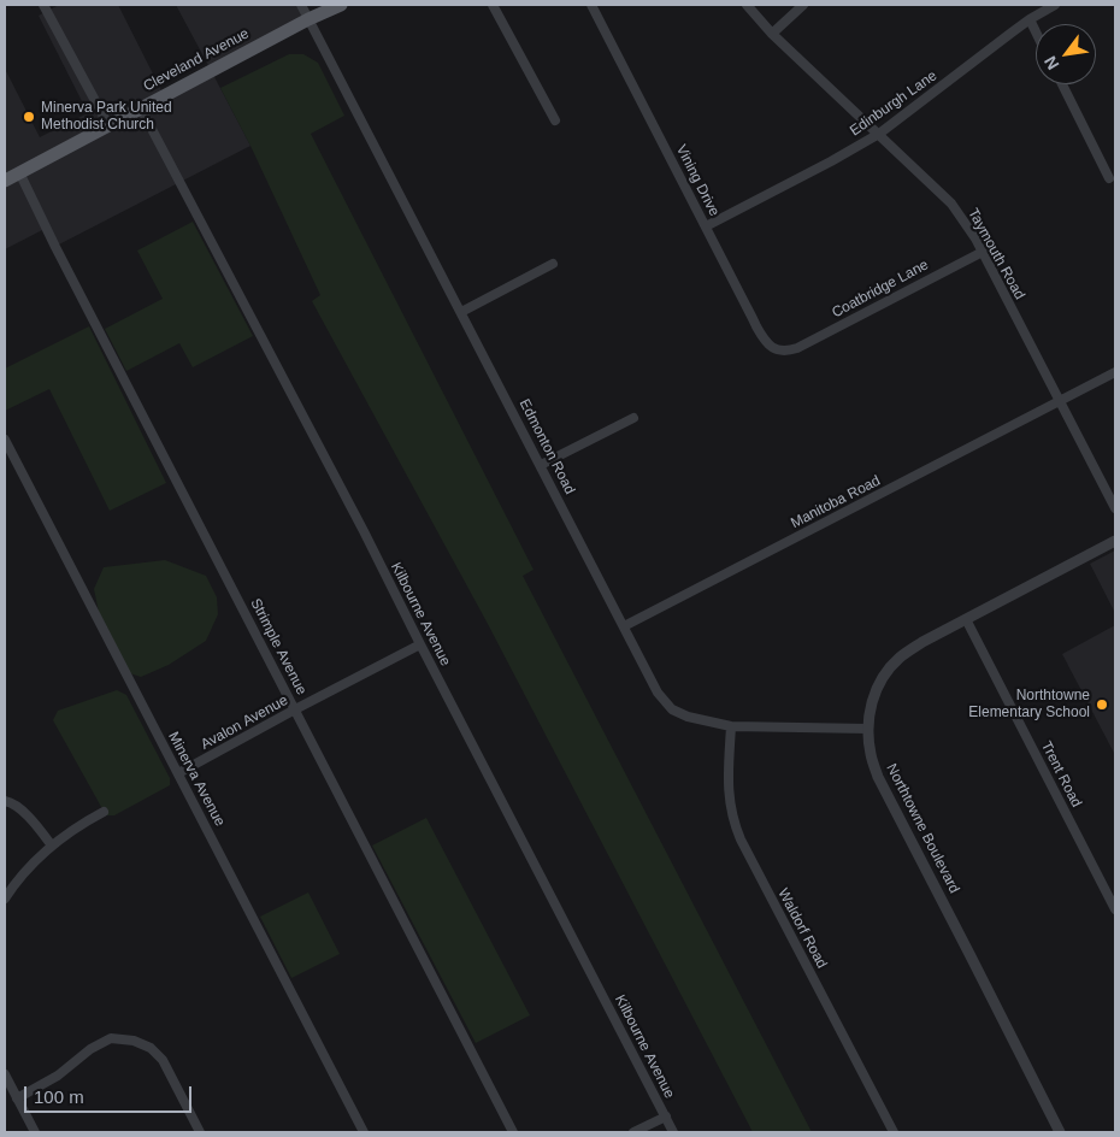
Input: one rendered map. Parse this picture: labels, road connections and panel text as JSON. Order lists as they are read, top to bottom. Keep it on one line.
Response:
{"streets":{"main road":["Cleveland Avenue"],"street":["Edinburgh Lane","Vining Drive","Taymouth Road","Coatbridge Lane","Edmonton Road","Manitoba Road","Kilbourne Avenue","Strimple Avenue","Avalon Avenue","Trent Road","Minerva Avenue","Northtowne Boulevard","Waldorf Road"]},"crossings":[["Cleveland Avenue","Edmonton Road"],["Cleveland Avenue","Kilbourne Avenue"],["Cleveland Avenue","Strimple Avenue"],["Edinburgh Lane","Vining Drive"],["Edinburgh Lane","Taymouth Road"],["Vining Drive","Coatbridge Lane"],["Taymouth Road","Coatbridge Lane"],["Taymouth Road","Manitoba Road"],["Edmonton Road","Manitoba Road"],["Edmonton Road","Northtowne Boulevard"],["Edmonton Road","Waldorf Road"],["Kilbourne Avenue","Avalon Avenue"],["Strimple Avenue","Avalon Avenue"],["Avalon Avenue","Minerva Avenue"],["Trent Road","Northtowne Boulevard"]],"places":["Minerva Park United Methodist Church","Northtowne Elementary School"],"scale_bar":"100 m","north":"bottom left"}
